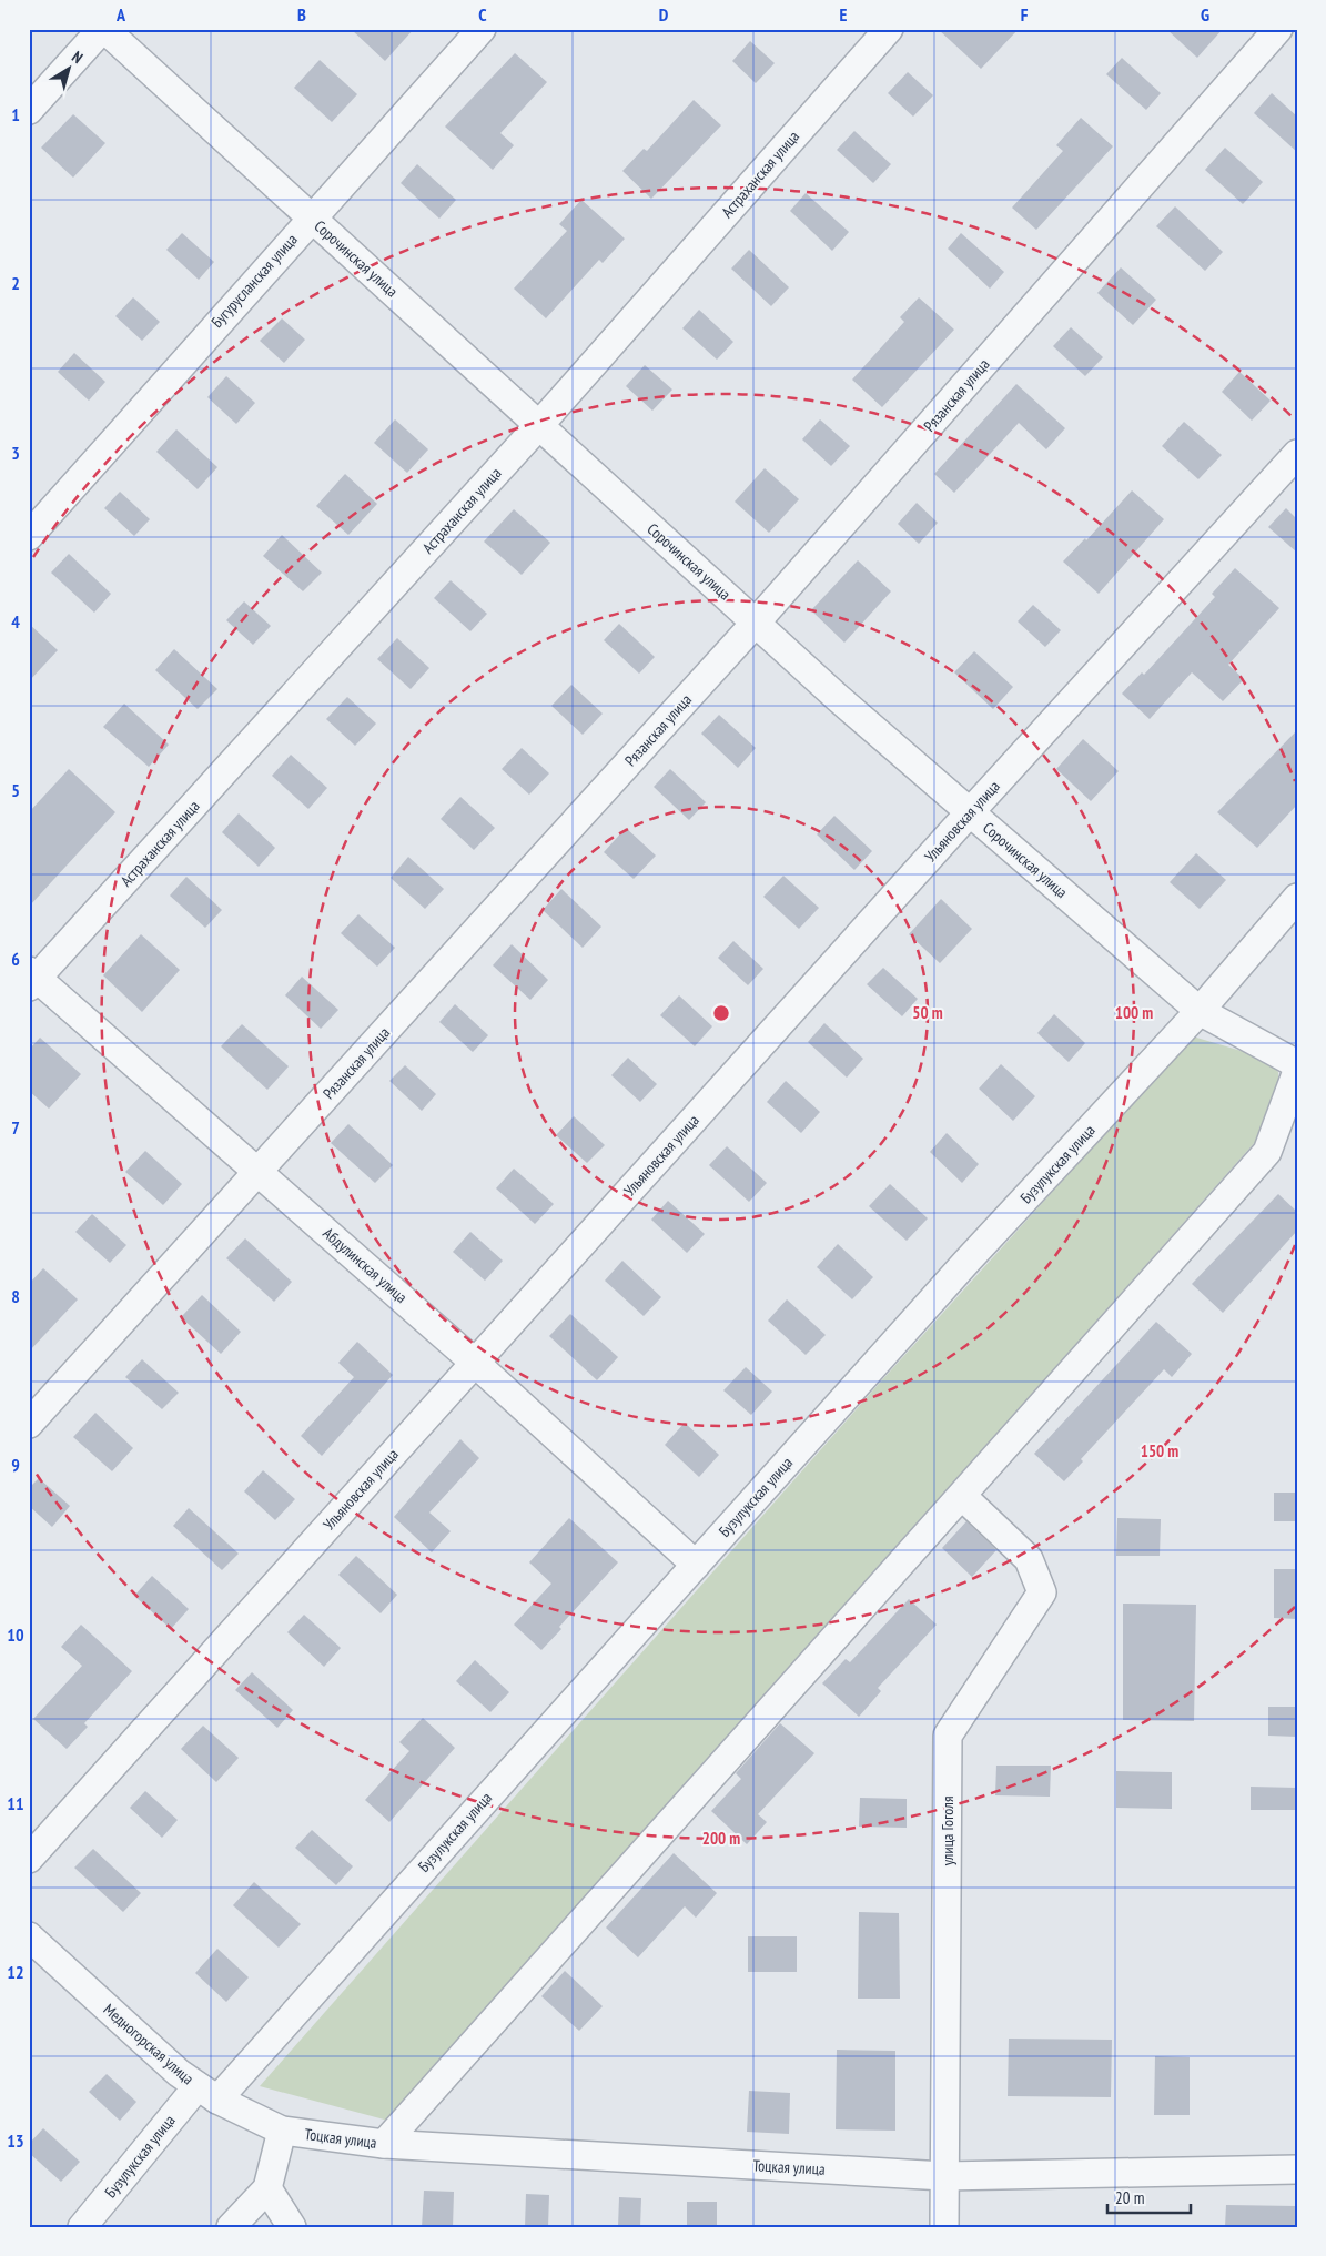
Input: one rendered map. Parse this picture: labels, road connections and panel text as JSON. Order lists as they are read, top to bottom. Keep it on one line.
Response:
{"streets":{"street":["Астраханская улица","Сорочинская улица","Бугурусланская улица","Рязанская улица","Ульяновская улица","Бузулукская улица","Абдулинская улица","улица Гоголя","Медногорская улица","Тоцкая улица"]},"crossings":[["Астраханская улица","Сорочинская улица"],["Астраханская улица","Абдулинская улица"],["Сорочинская улица","Бугурусланская улица"],["Сорочинская улица","Рязанская улица"],["Сорочинская улица","Ульяновская улица"],["Сорочинская улица","Бузулукская улица"],["Рязанская улица","Абдулинская улица"],["Ульяновская улица","Абдулинская улица"],["Бузулукская улица","Абдулинская улица"],["Бузулукская улица","Медногорская улица"],["улица Гоголя","Тоцкая улица"],["Медногорская улица","Тоцкая улица"]],"scale_bar":"20 m","north":"top right","grid":{"columns":["A","B","C","D","E","F","G"],"rows":["1","2","3","4","5","6","7","8","9","10","11","12","13"]},"rings":["50 m","100 m","150 m","200 m"]}
